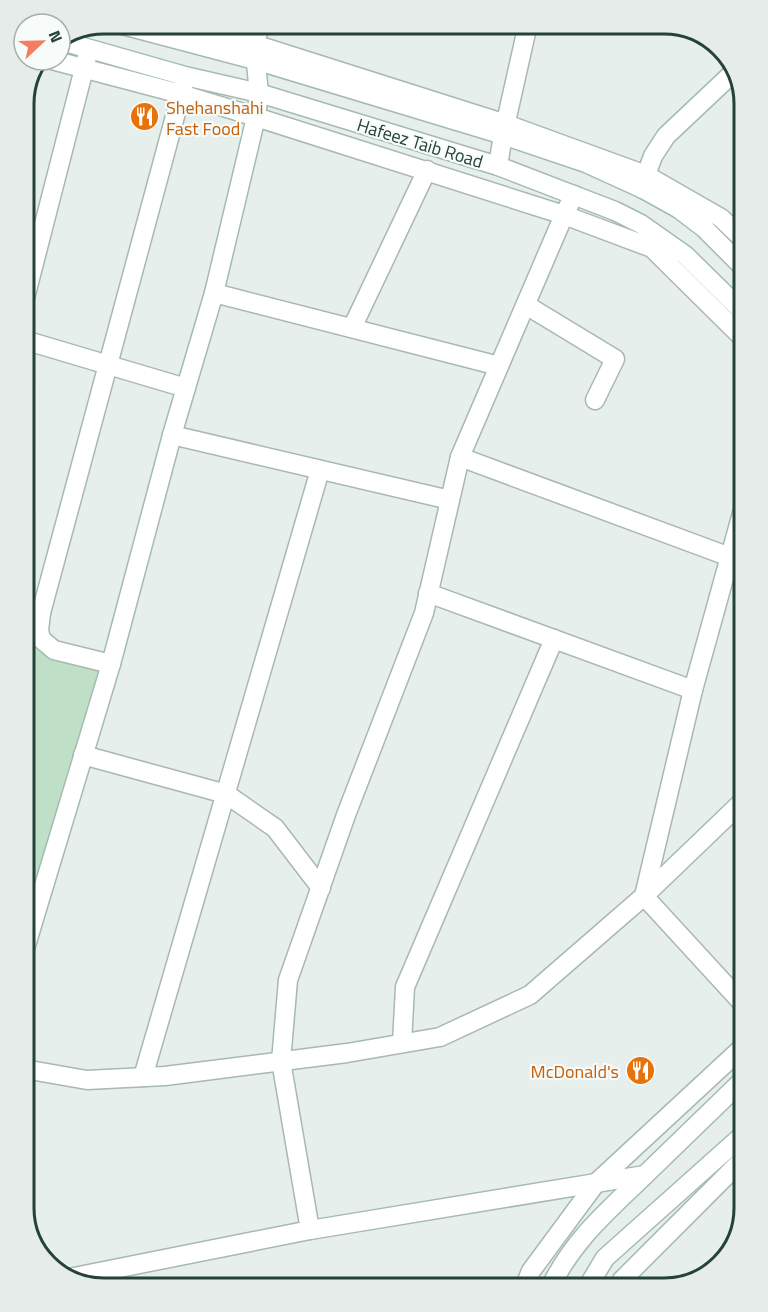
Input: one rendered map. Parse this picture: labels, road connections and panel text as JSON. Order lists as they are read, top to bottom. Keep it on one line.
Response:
{"streets":{"street":["Hafeez Taib Road"]},"places":{"restaurant":["Shehanshahi Fast Food","McDonald's"]},"north":"right"}
